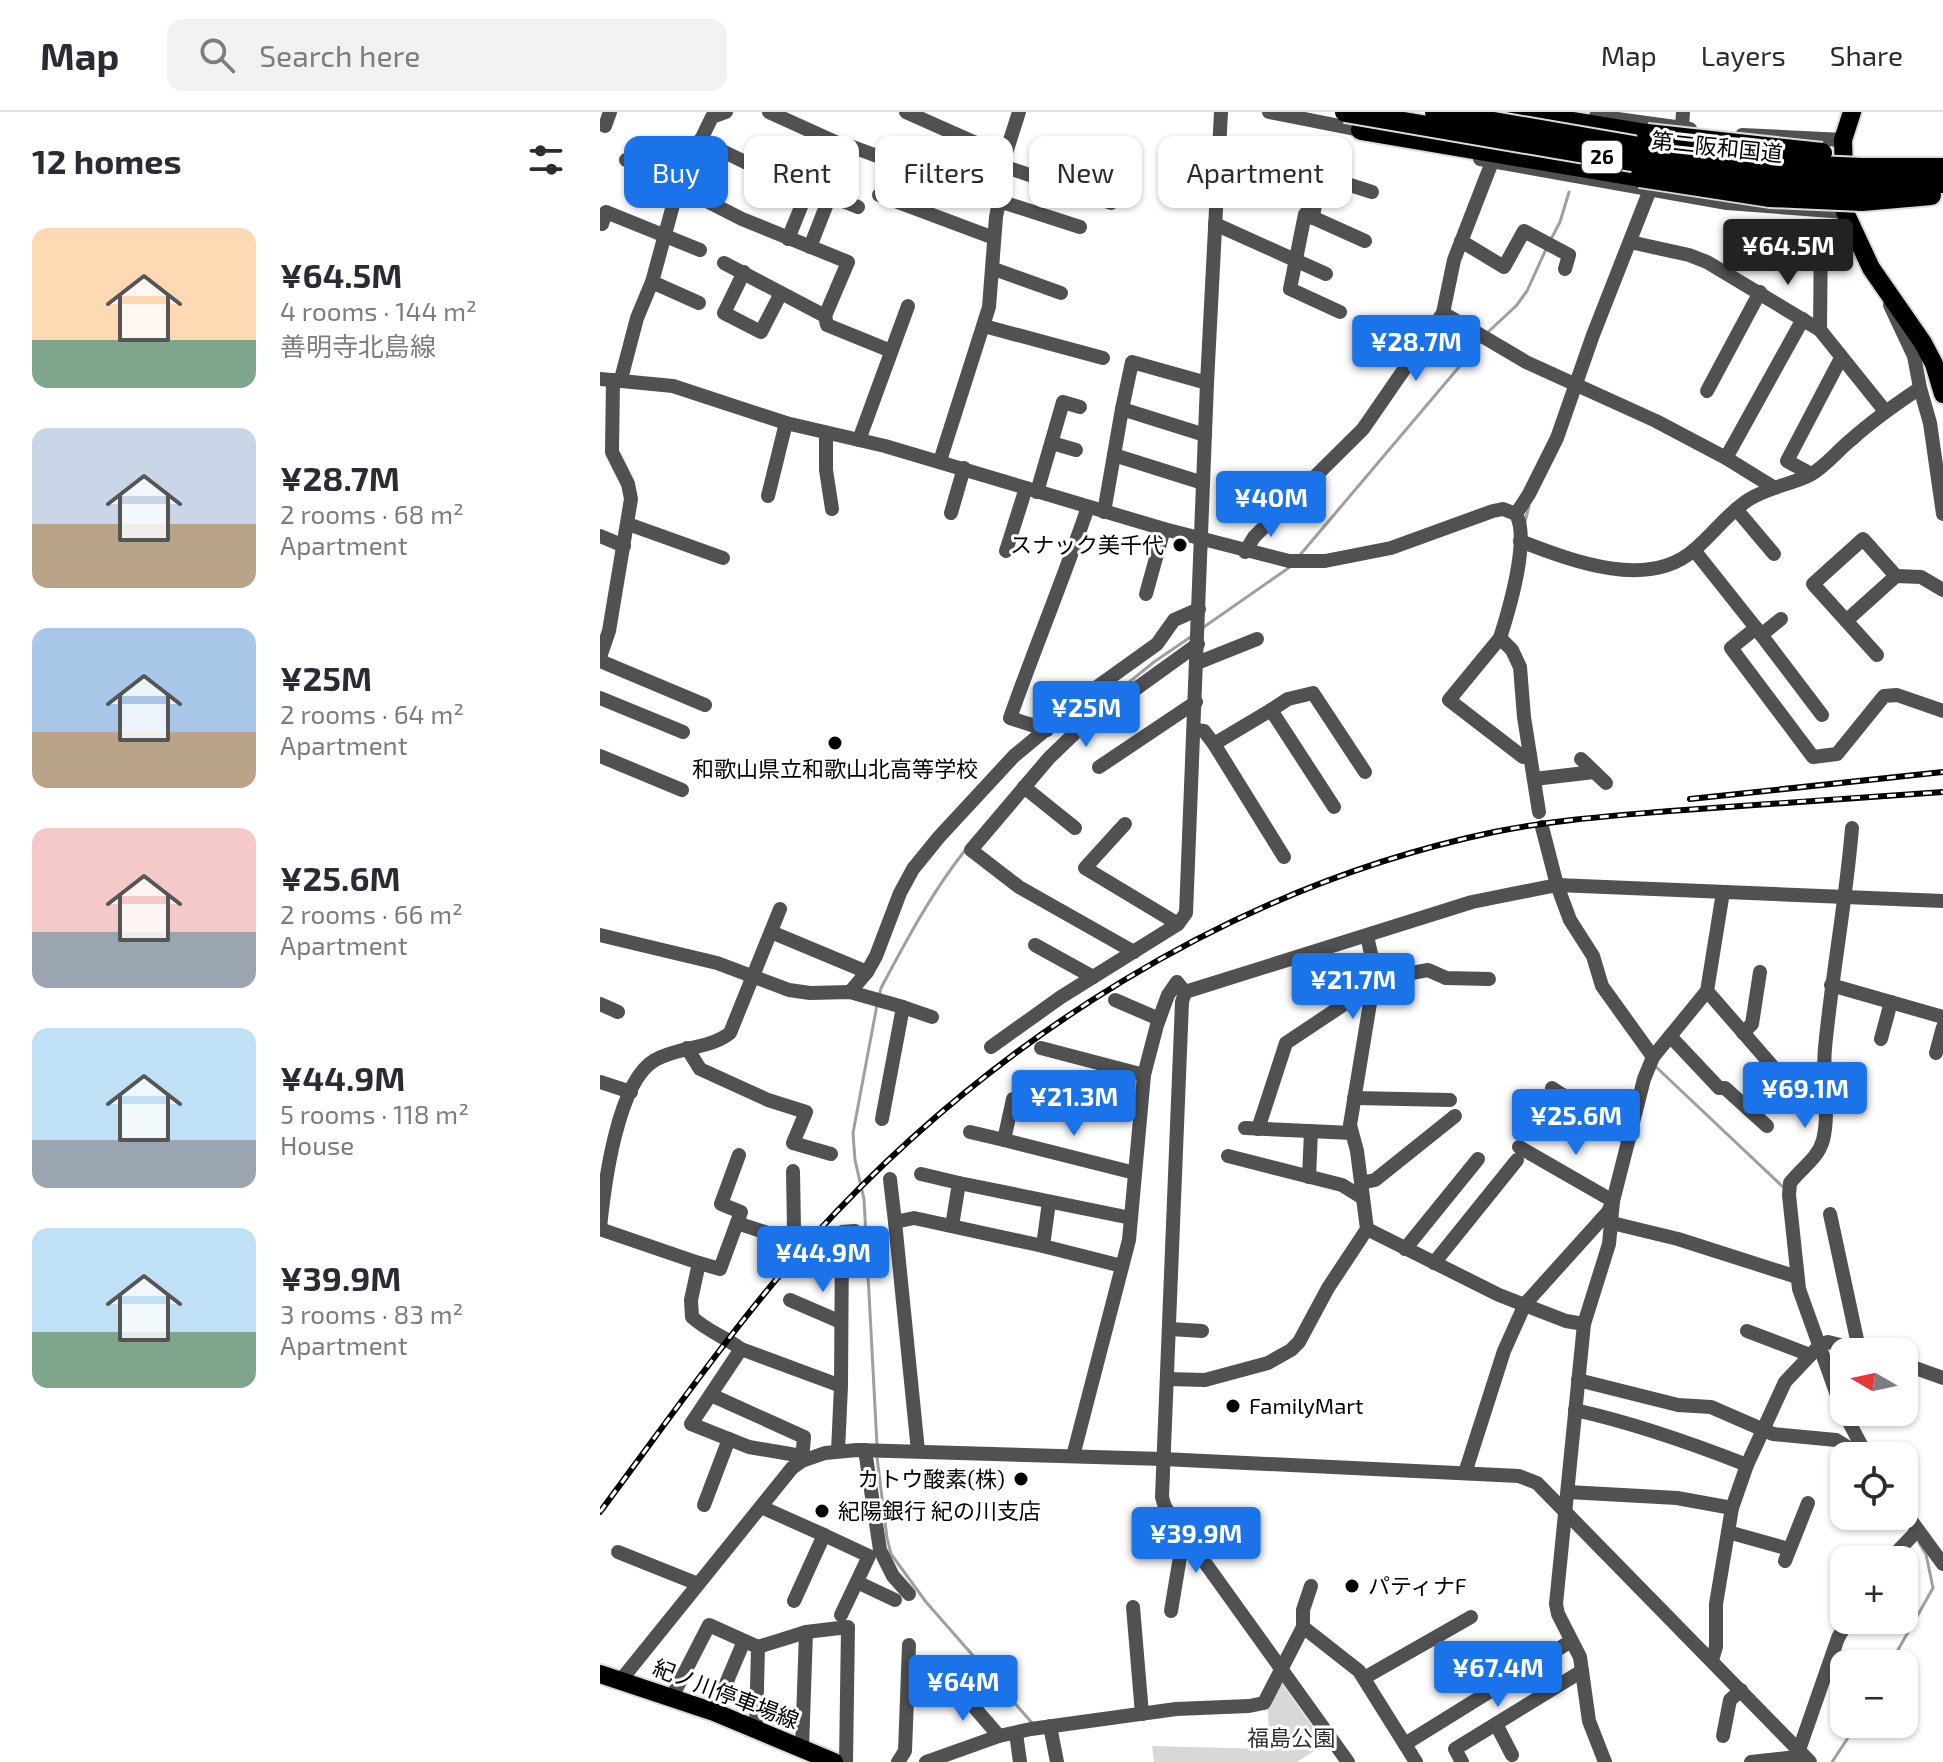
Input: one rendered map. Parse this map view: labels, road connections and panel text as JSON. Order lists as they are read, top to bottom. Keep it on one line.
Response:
{"streets":{"highway":["第二阪和国道","26"],"main road":["紀ノ川停車場線"]},"crossings":[["第二阪和国道","26"]],"parks":["福島公園"],"places":["スナック美千代","和歌山県立和歌山北高等学校","FamilyMart","カトウ酸素(株)","紀陽銀行 紀の川支店","パティナF"],"north":"left","page":{"header":"Map","search":"Search here","nav":["Map","Layers","Share"],"heading":"12 homes","chip":["Buy","Rent","Filters","New","Apartment"],"list":[{"name":"¥64.5M","note":"4 rooms · 144 m² · 善明寺北島線"},{"name":"¥28.7M","note":"2 rooms · 68 m² · Apartment"},{"name":"¥25M","note":"2 rooms · 64 m² · Apartment"},{"name":"¥25.6M","note":"2 rooms · 66 m² · Apartment"},{"name":"¥44.9M","note":"5 rooms · 118 m² · House"},{"name":"¥39.9M","note":"3 rooms · 83 m² · Apartment"}],"price":["¥64.5M","¥28.7M","¥40M","¥25M","¥21.7M","¥69.1M","¥21.3M","¥25.6M","¥44.9M","¥39.9M","¥67.4M","¥64M"],"map_buttons":["+","−"]}}
